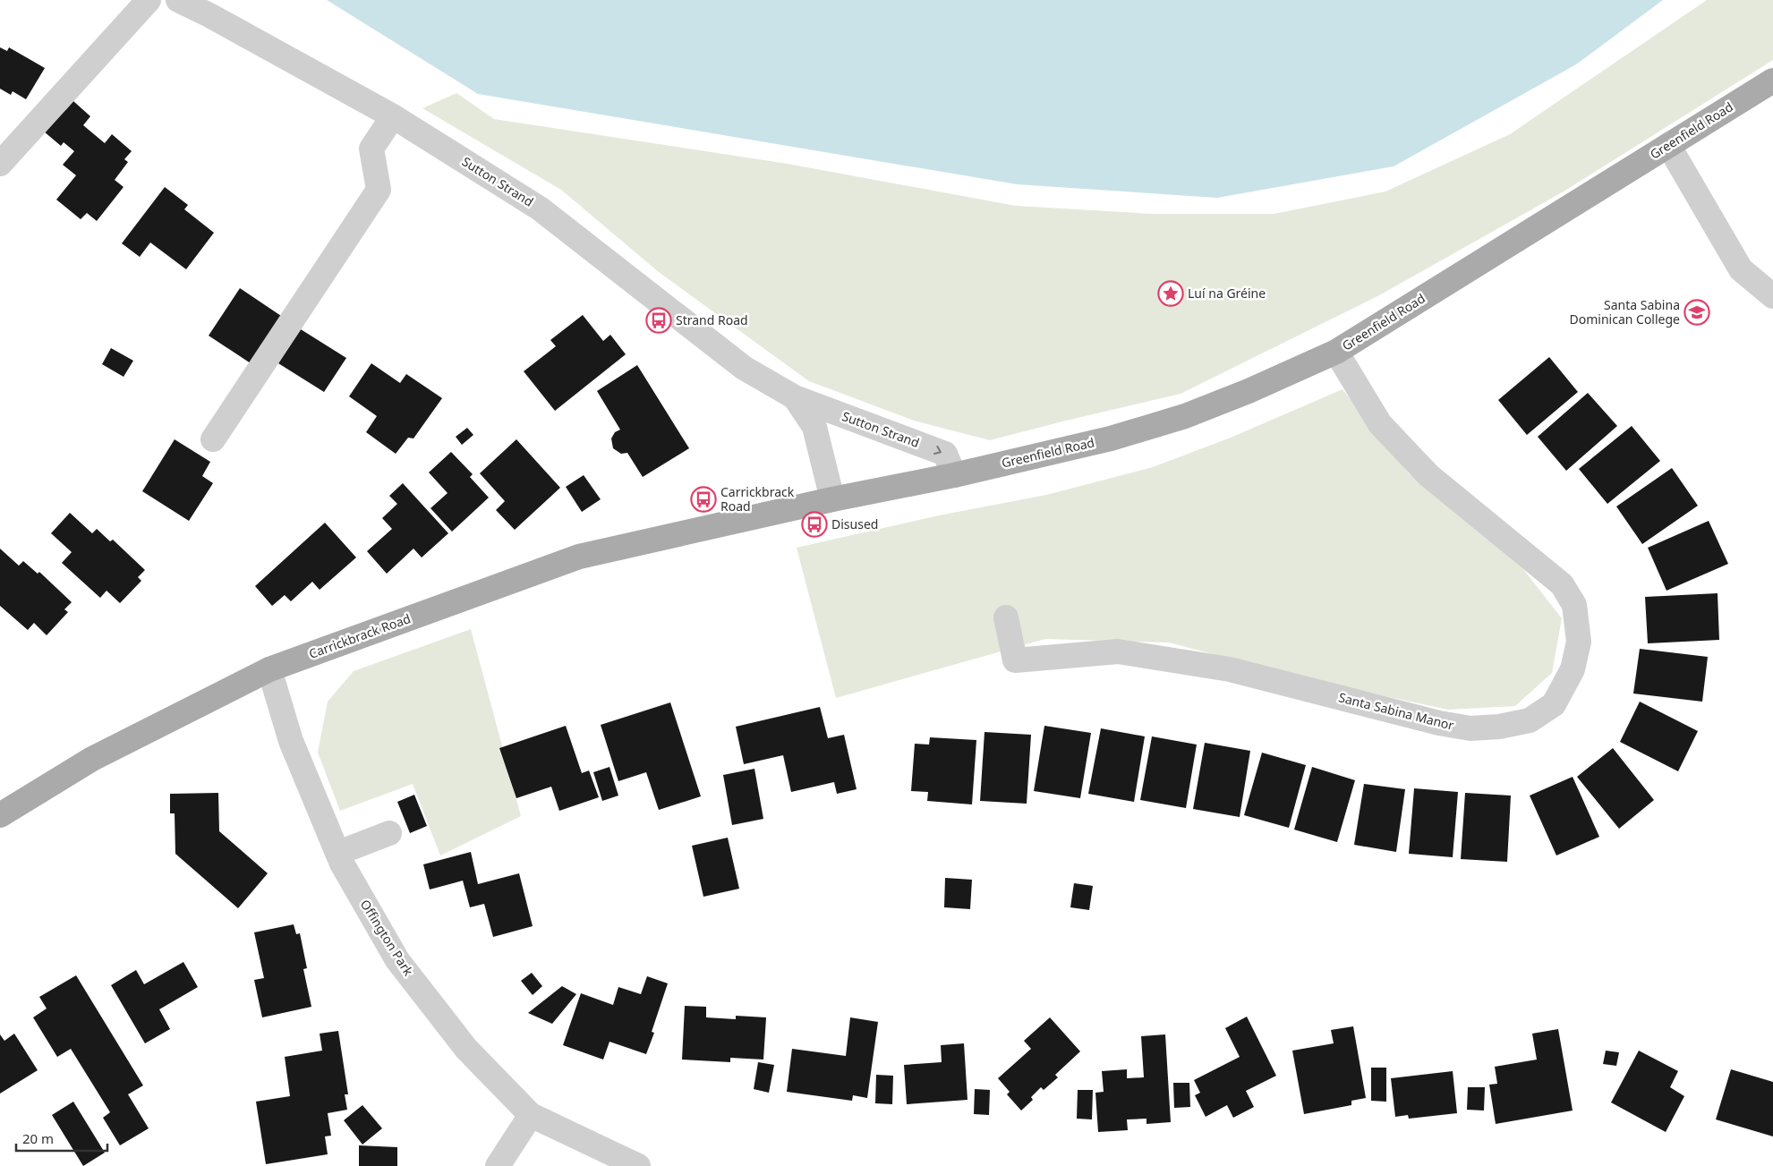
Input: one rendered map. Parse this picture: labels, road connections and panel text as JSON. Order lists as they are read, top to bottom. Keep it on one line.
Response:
{"streets":{"main road":["Greenfield Road","Carrickbrack Road"],"street":["Sutton Strand","Santa Sabina Manor","Offington Park"]},"crossings":[["Greenfield Road","Sutton Strand"],["Greenfield Road","Carrickbrack Road"],["Greenfield Road","Santa Sabina Manor"],["Sutton Strand","Carrickbrack Road"],["Carrickbrack Road","Offington Park"]],"places":{"place":["Luí na Gréine"],"school or university":["Santa Sabina Dominican College"],"bus stop":["Strand Road","Carrickbrack Road","Disused"]},"scale_bar":"20 m"}
